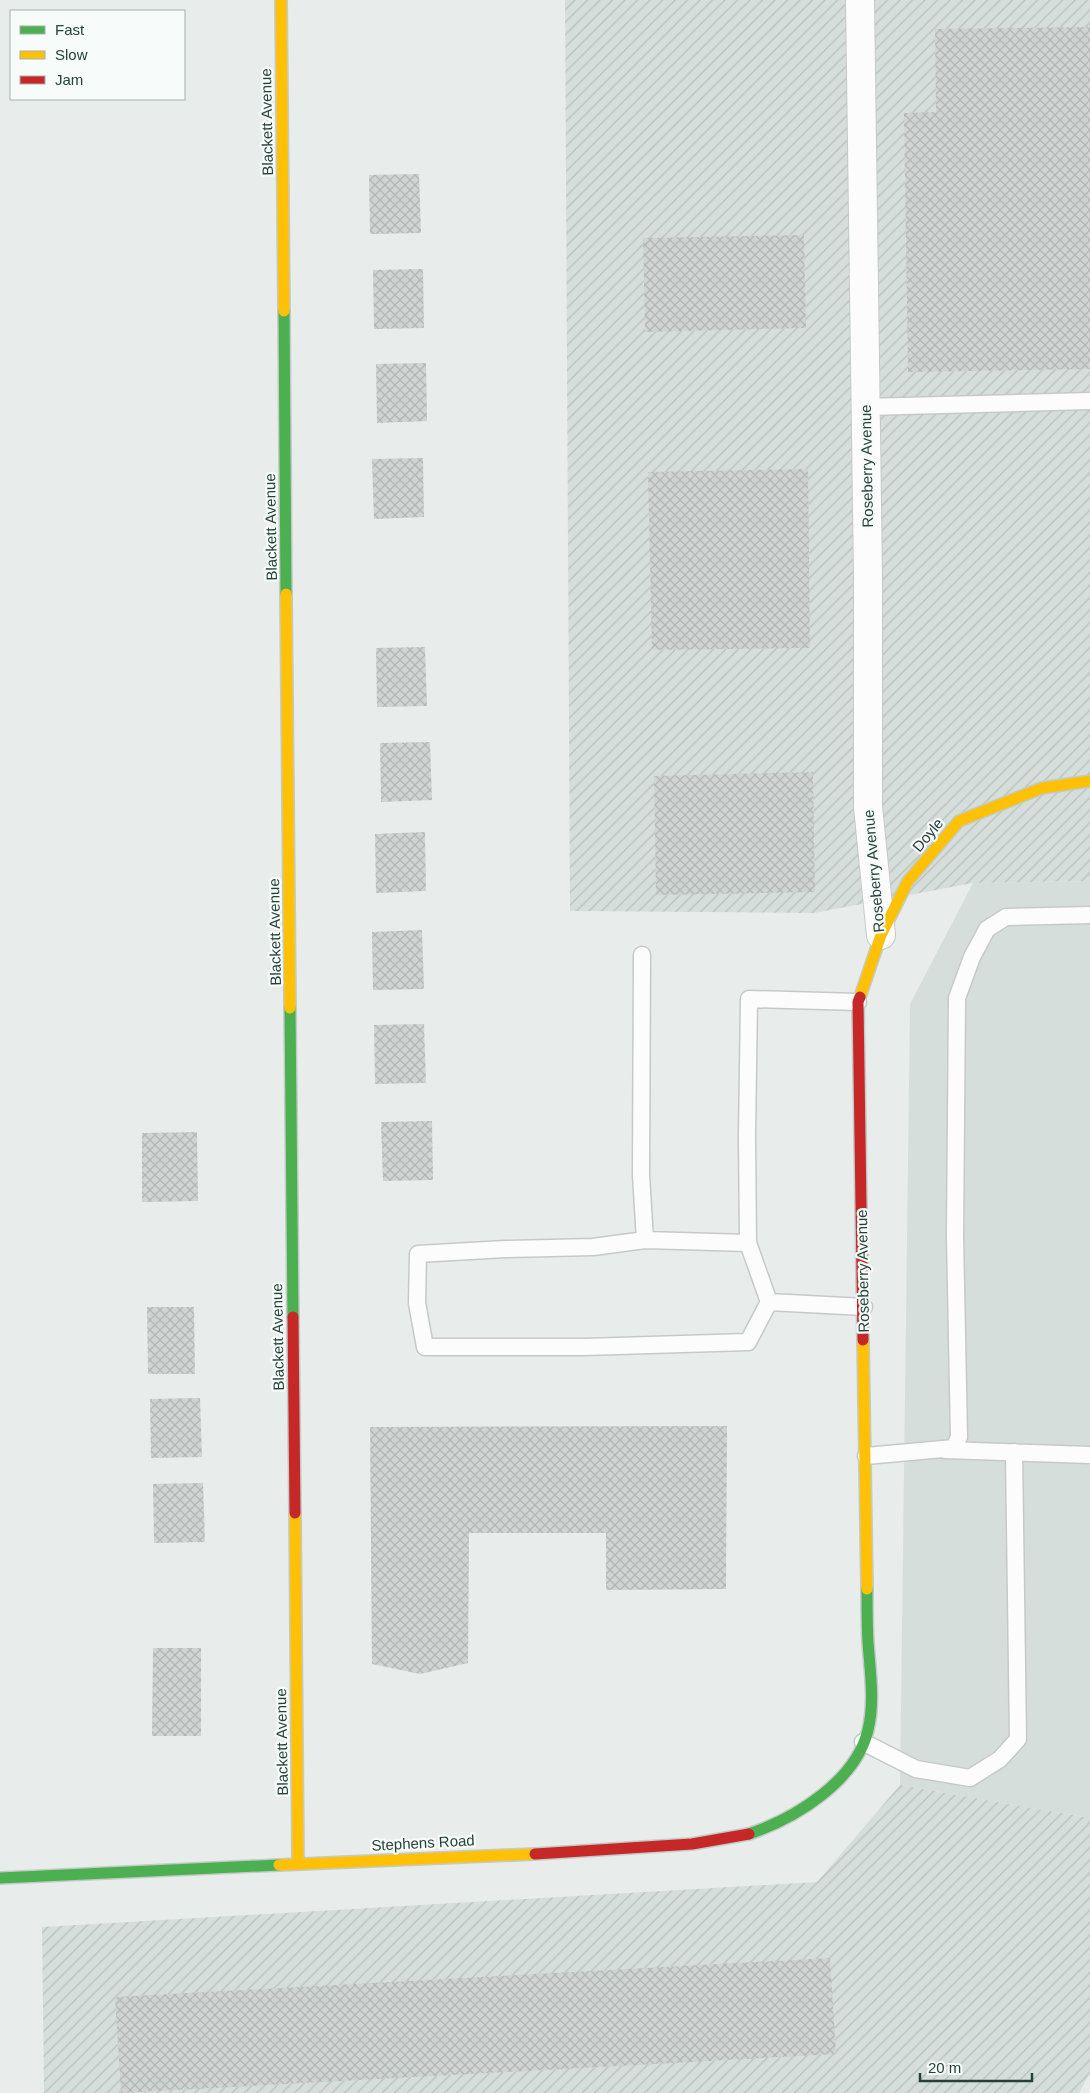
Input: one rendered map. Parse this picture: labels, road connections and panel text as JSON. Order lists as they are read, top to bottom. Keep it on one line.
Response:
{"streets":{"street":["Blackett Avenue","Roseberry Avenue","Doyle","Stephens Road"]},"crossings":[["Blackett Avenue","Stephens Road"],["Roseberry Avenue","Doyle"],["Roseberry Avenue","Stephens Road"]],"legend":["Fast","Slow","Jam"],"scale_bar":"20 m"}
